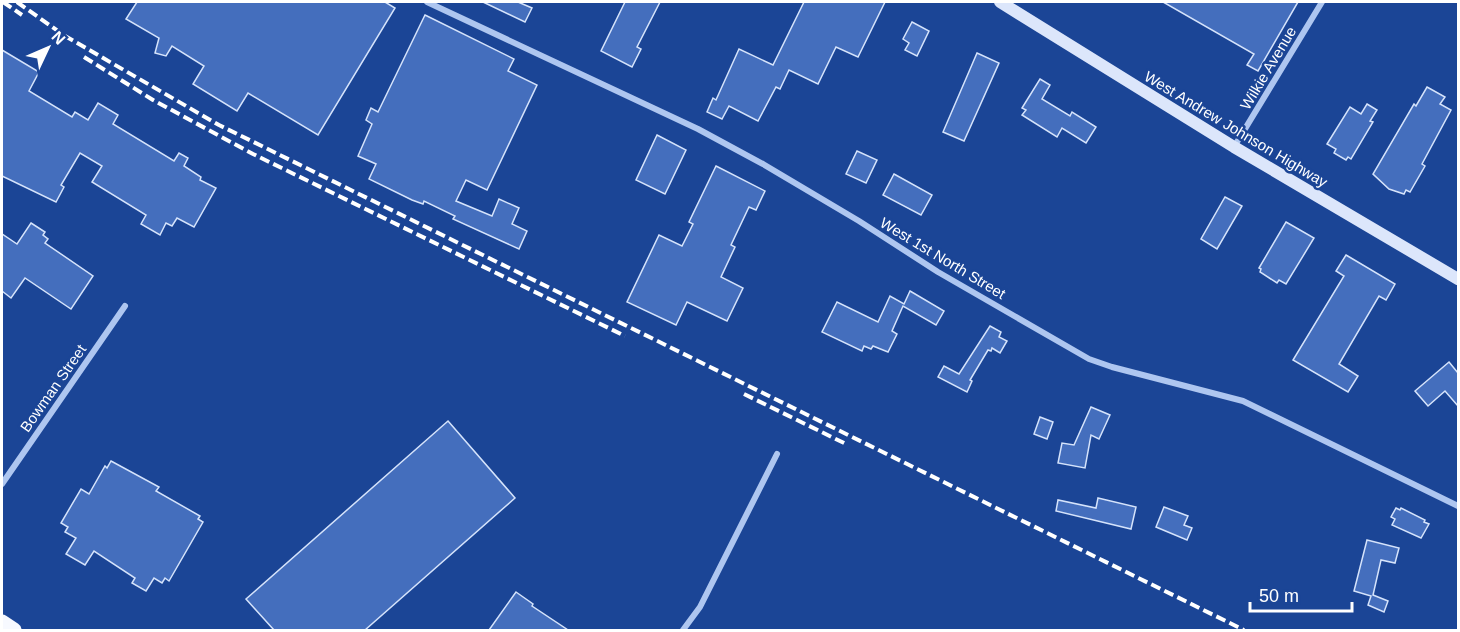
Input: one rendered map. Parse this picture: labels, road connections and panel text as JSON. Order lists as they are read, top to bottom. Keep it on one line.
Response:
{"streets":{"main road":["West Andrew Johnson Highway"],"street":["Wilkie Avenue","West 1st North Street","Bowman Street"]},"crossings":[["Wilkie Avenue","West Andrew Johnson Highway"]],"scale_bar":"50 m","north":"top right"}
